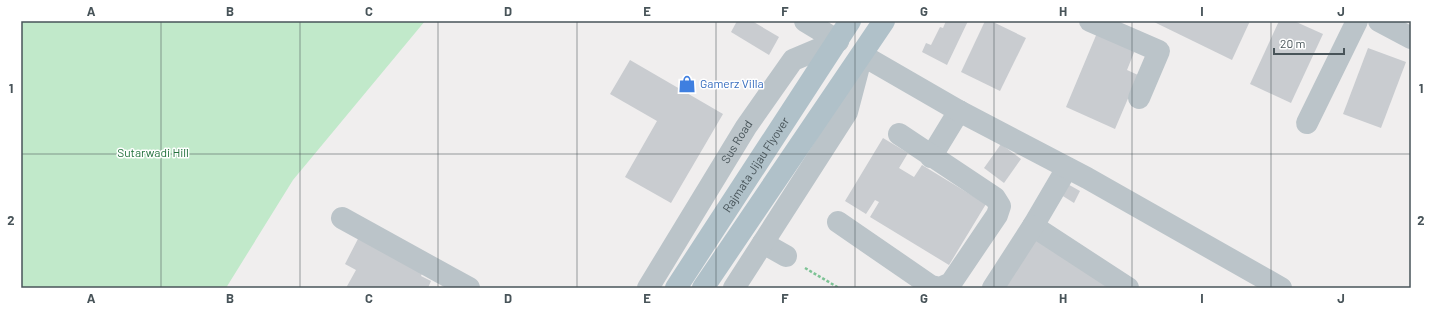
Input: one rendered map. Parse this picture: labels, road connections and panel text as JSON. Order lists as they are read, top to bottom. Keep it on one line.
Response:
{"streets":{"main road":["Rajmata Jijau Flyover"],"street":["Sus Road"]},"crossings":[["Sus Road","Rajmata Jijau Flyover"]],"parks":["Sutarwadi Hill"],"places":{"shop":["Gamerz Villa"]},"scale_bar":"20 m","grid":{"columns":["A","B","C","D","E","F","G","H","I","J"],"rows":["1","2"]}}
